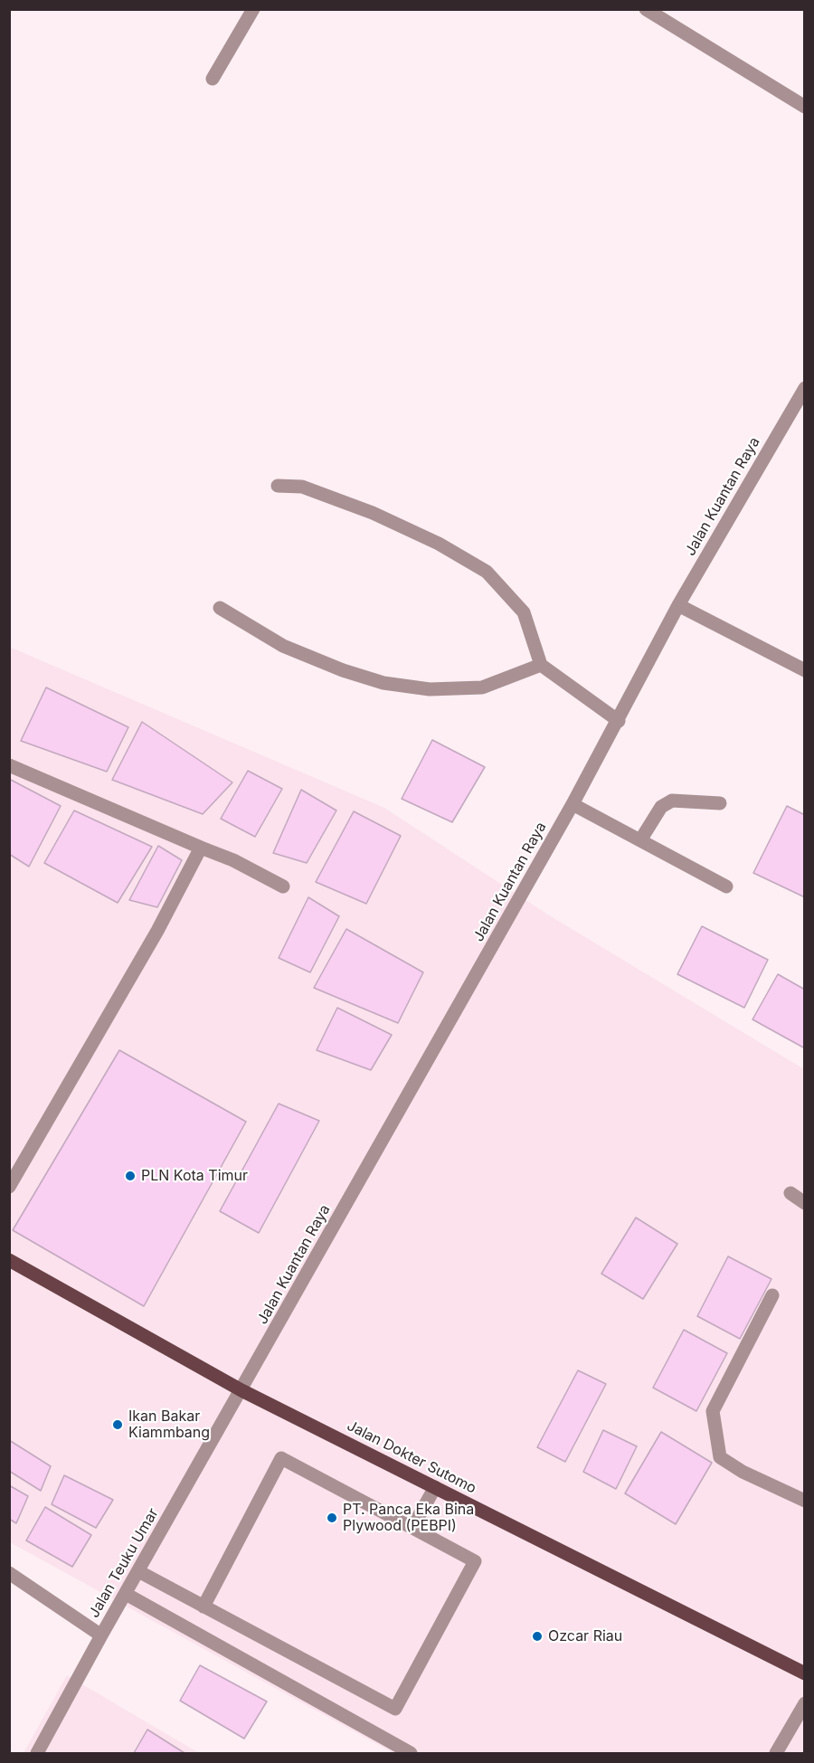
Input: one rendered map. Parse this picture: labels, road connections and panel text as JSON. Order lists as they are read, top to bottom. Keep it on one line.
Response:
{"streets":{"main road":["Jalan Dokter Sutomo"],"street":["Jalan Kuantan Raya","Jalan Teuku Umar"]},"crossings":[["Jalan Kuantan Raya","Jalan Dokter Sutomo"],["Jalan Kuantan Raya","Jalan Teuku Umar"],["Jalan Dokter Sutomo","Jalan Teuku Umar"]],"places":["PLN Kota Timur","Ikan Bakar Kiammbang","PT. Panca Eka Bina Plywood (PEBPI)","Ozcar Riau"]}
